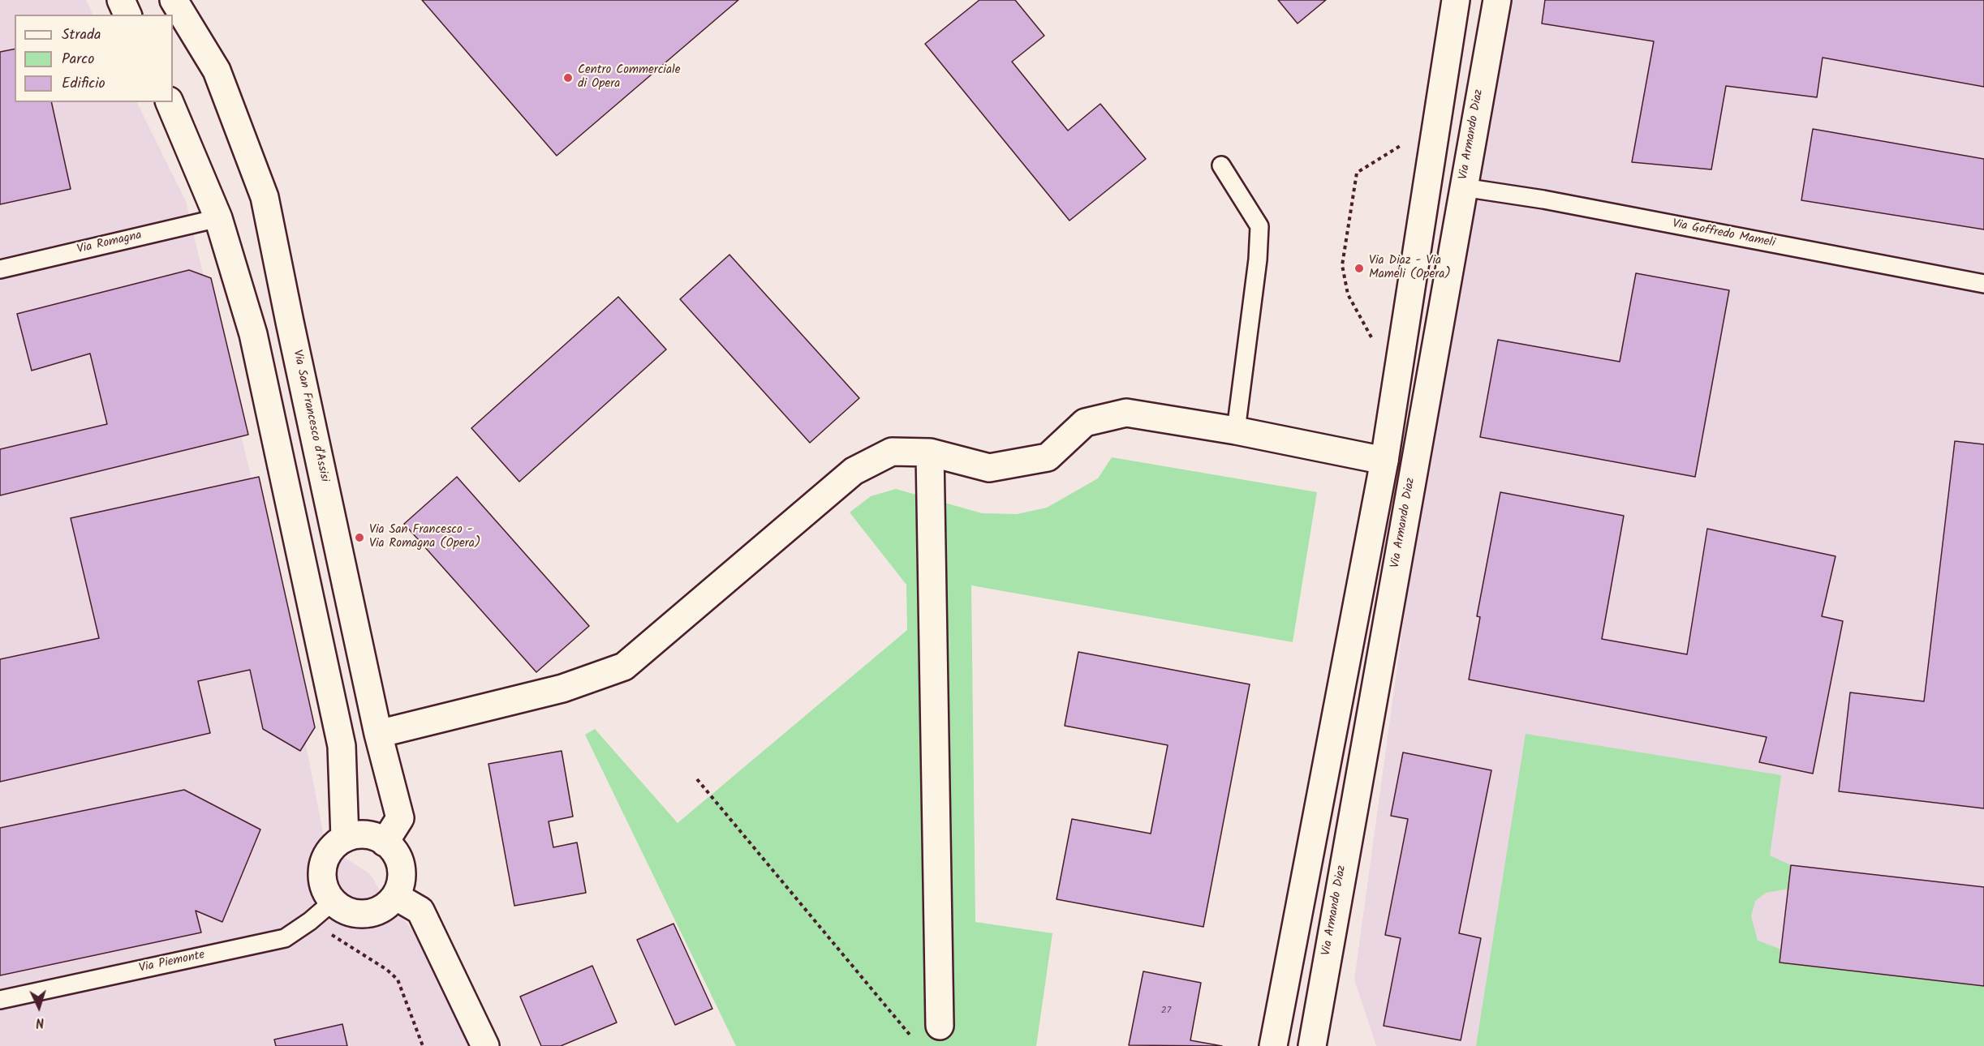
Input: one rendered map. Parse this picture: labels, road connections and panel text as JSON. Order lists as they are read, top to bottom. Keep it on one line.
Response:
{"streets":{"street":["Via Armando Diaz","Via San Francesco d'Assisi"],"lane":["Via Goffredo Mameli","Via Romagna","Via Piemonte"]},"crossings":[["Via Armando Diaz","Via Goffredo Mameli"],["Via San Francesco d'Assisi","Via Piemonte"]],"places":["Centro Commerciale di Opera","Via Diaz - Via Mameli (Opera)","Via San Francesco - Via Romagna (Opera)"],"house_numbers":["27"],"legend":["Strada","Parco","Edificio"],"north":"bottom"}
